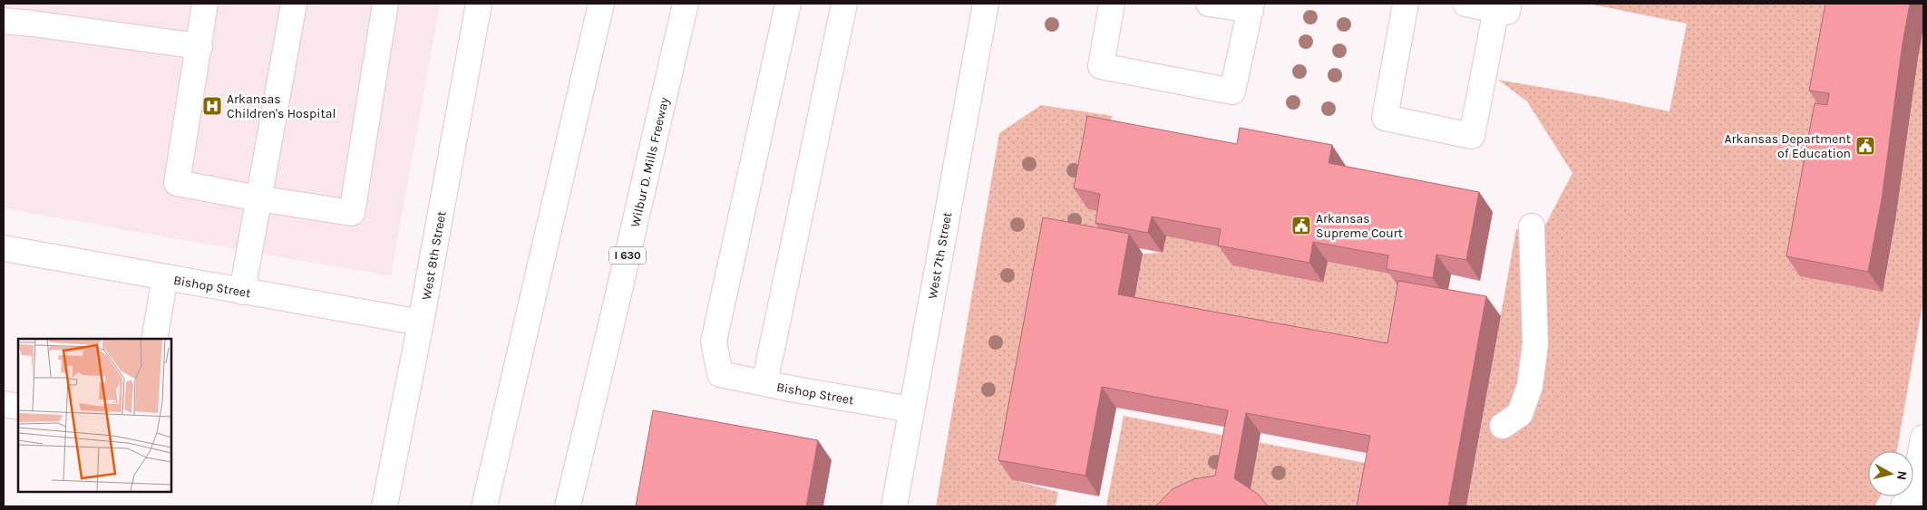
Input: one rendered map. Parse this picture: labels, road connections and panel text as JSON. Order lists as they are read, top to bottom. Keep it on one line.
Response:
{"streets":{"main road":["Wilbur D. Mills Freeway","West 8th Street","I 630","West 7th Street","Bishop Street"]},"crossings":[["West 8th Street","Bishop Street"],["West 7th Street","Bishop Street"]],"places":{"hospital":["Arkansas Children's Hospital"],"public building":["Arkansas Department of Education","Arkansas Supreme Court"]},"north":"right"}
